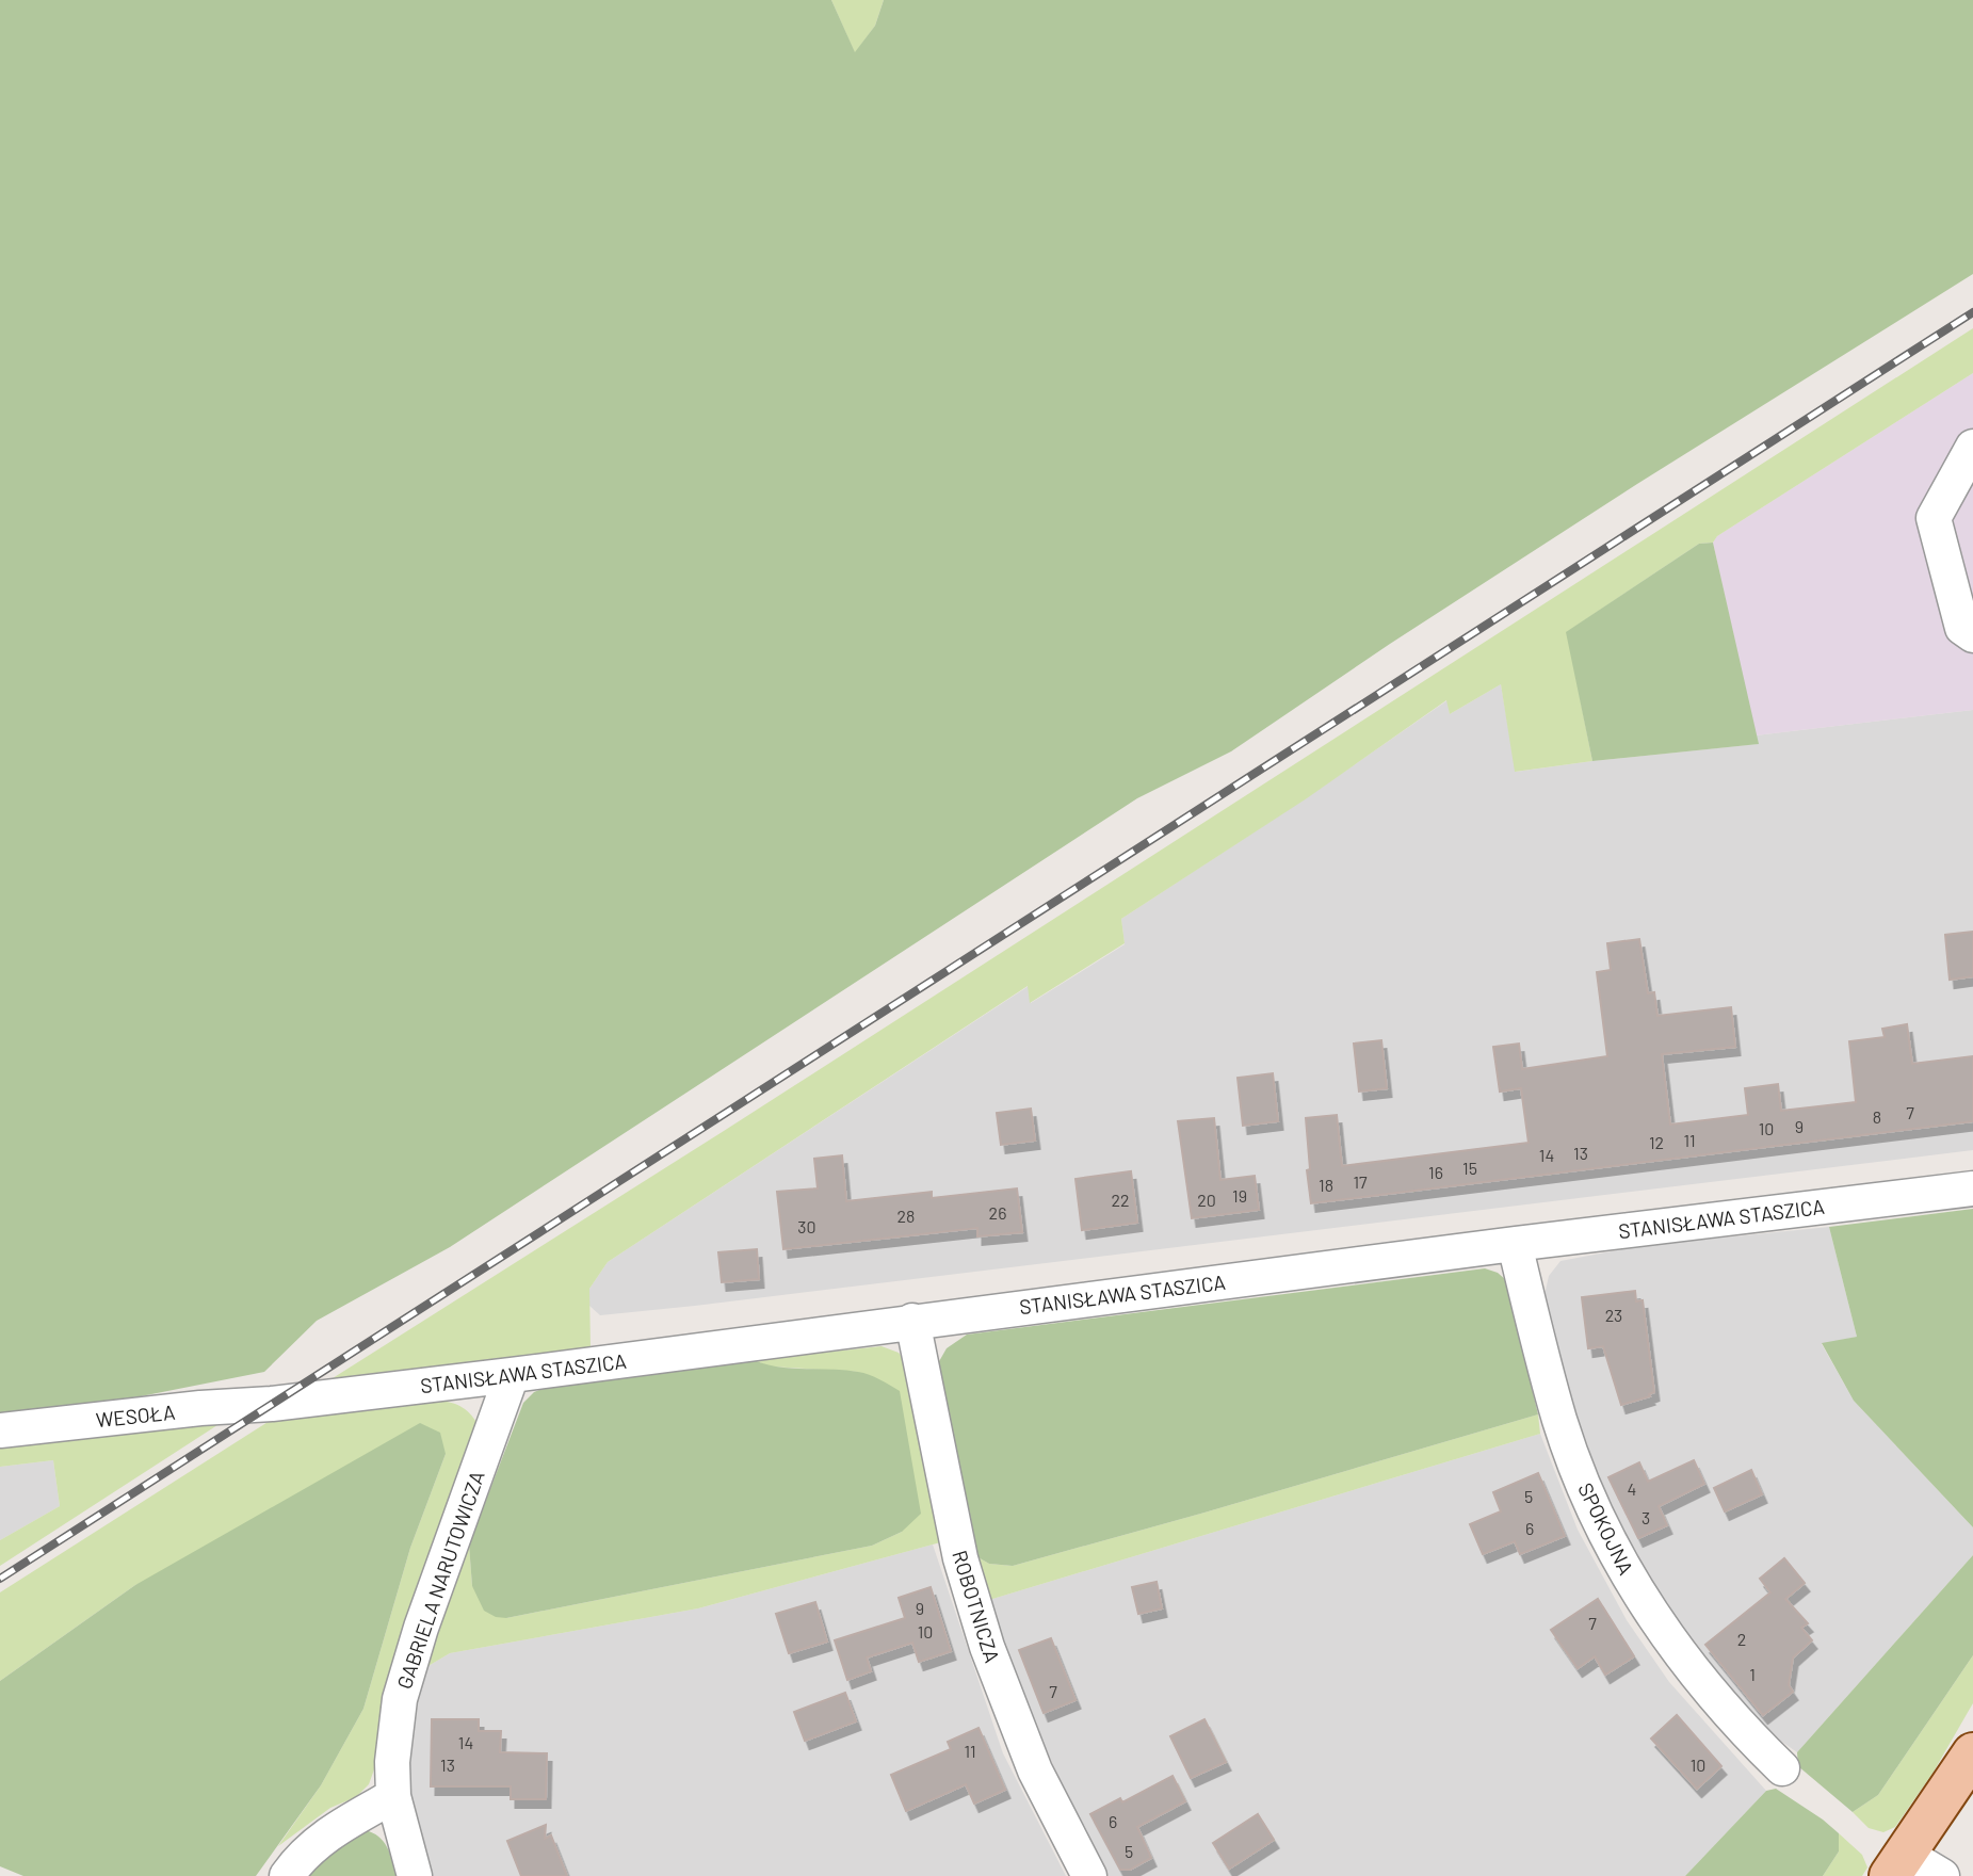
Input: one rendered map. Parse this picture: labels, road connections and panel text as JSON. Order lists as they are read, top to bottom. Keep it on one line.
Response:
{"streets":{"street":["STANISŁAWA STASZICA","WESOŁA","SPOKOJNA","GABRIELA NARUTOWICZA","ROBOTNICZA"]},"crossings":[["STANISŁAWA STASZICA","WESOŁA"],["STANISŁAWA STASZICA","SPOKOJNA"],["STANISŁAWA STASZICA","GABRIELA NARUTOWICZA"],["STANISŁAWA STASZICA","ROBOTNICZA"]],"house_numbers":["7","8","9","10","11","12","13","14","15","16","17","18","19","22","20","26","28","30","23","4","5","3","6","9","7","10","2","1","7","14","11","13","10","6","5"]}
